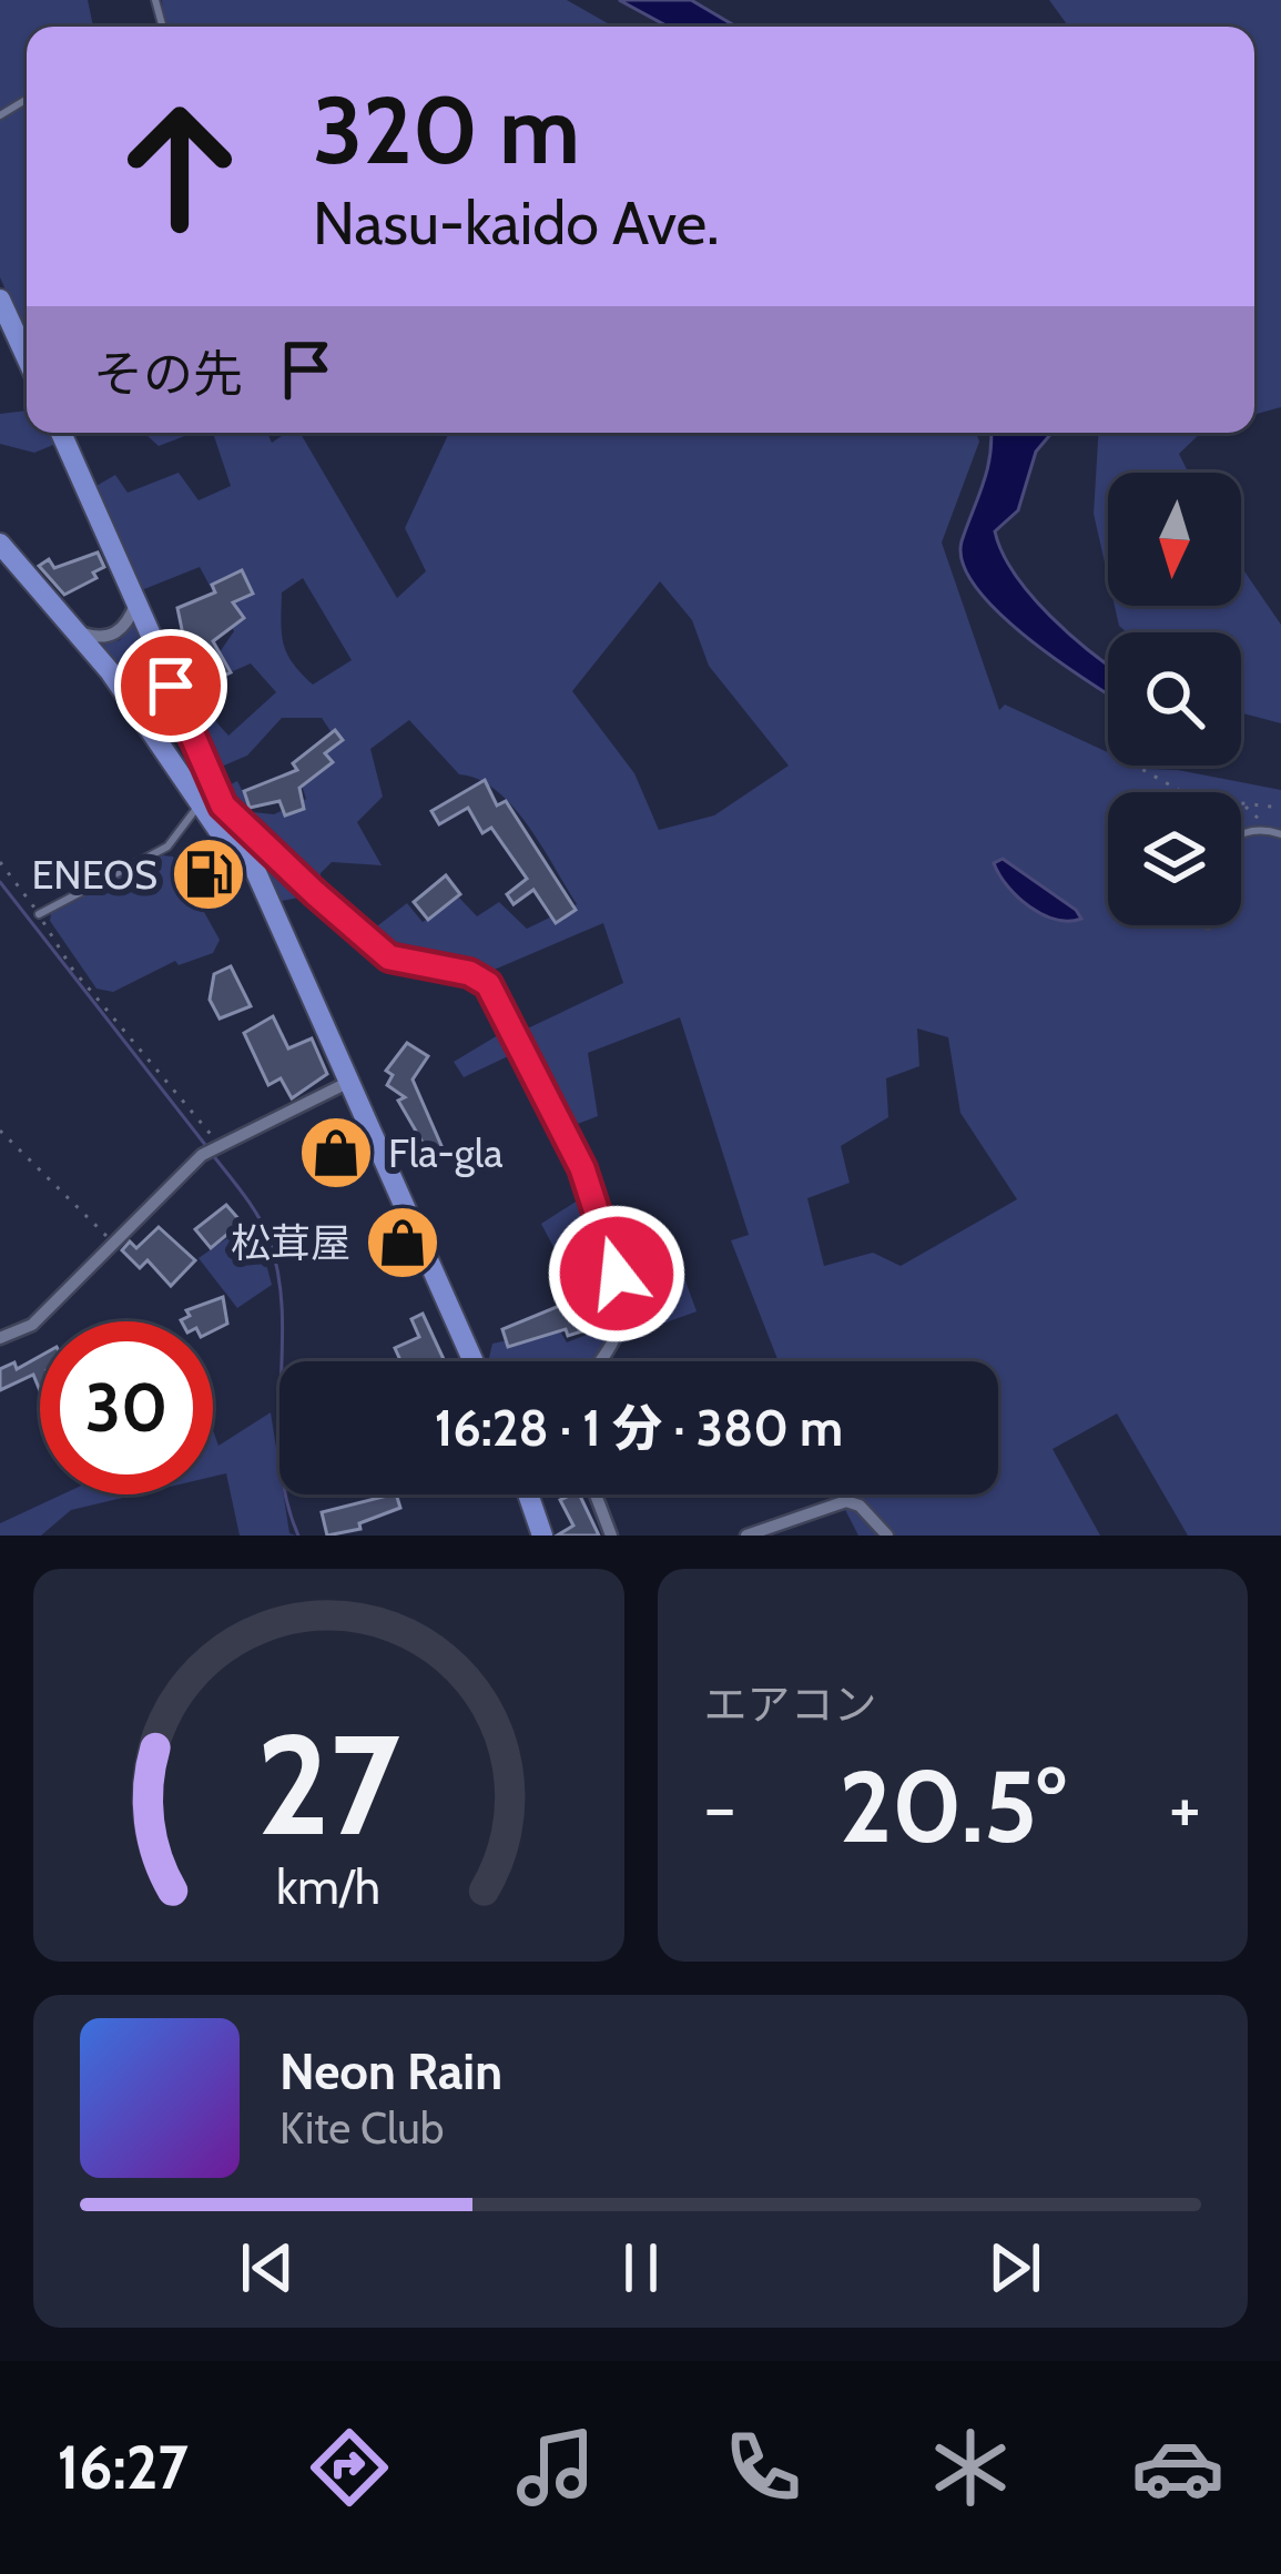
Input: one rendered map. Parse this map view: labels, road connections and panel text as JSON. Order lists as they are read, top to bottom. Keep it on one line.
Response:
{"places":{"fuel station":["ENEOS"],"shop":["Fla-gla","松茸屋"]},"north":"bottom","page":{"turn":["320 m","Nasu-kaido Ave."],"then":"その先","limit":"30","trip":"16:28 · 1 分 · 380 m","tile":"エアコン","heat":["−","20.5°","+"],"song":["Neon Rain","Kite Club"],"tabs":"16:27","gauge":["27","km/h"]}}
